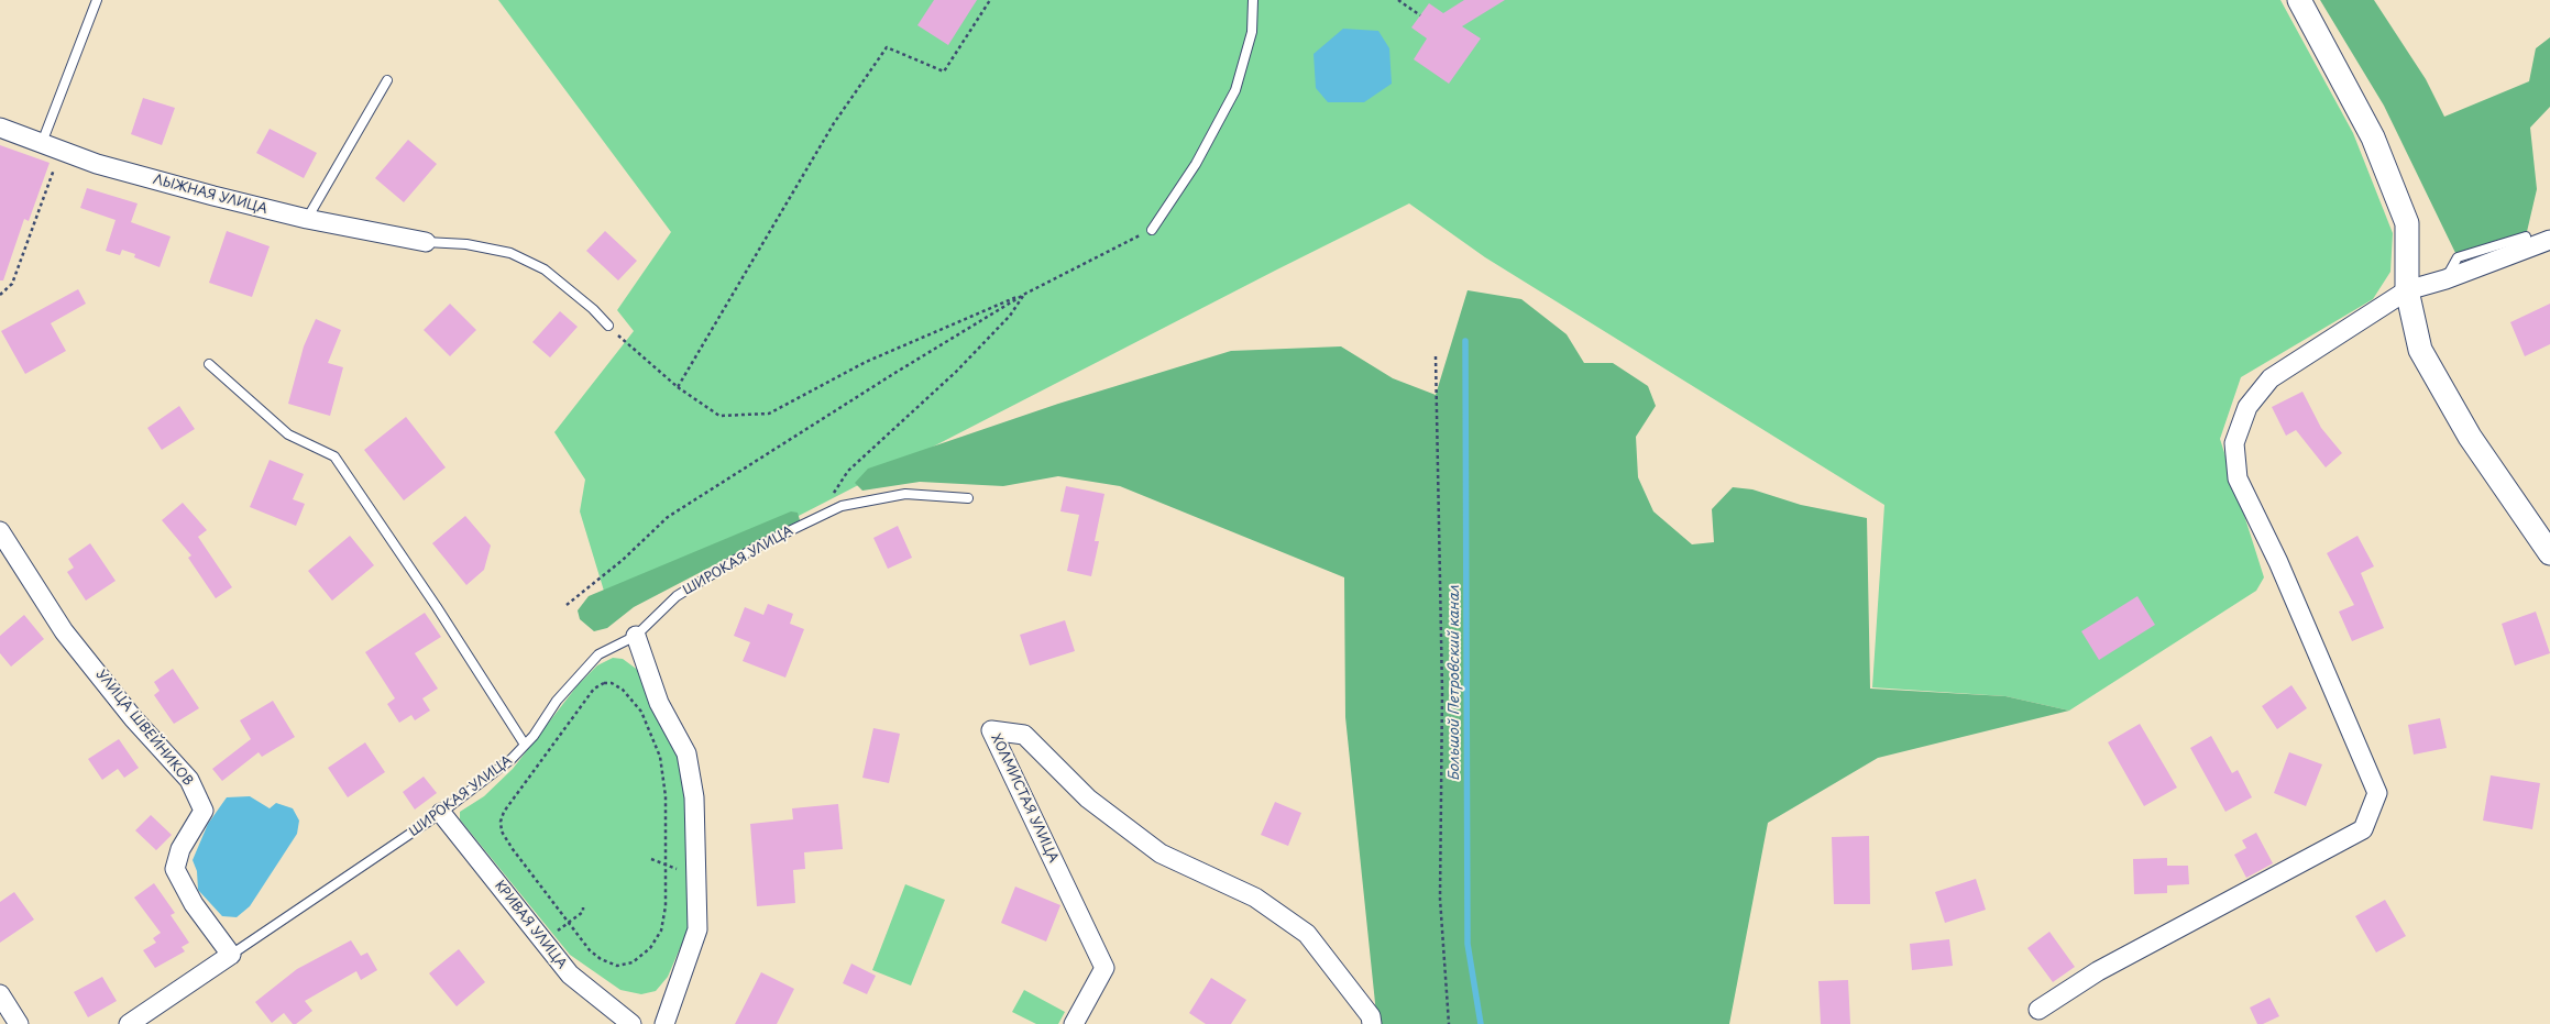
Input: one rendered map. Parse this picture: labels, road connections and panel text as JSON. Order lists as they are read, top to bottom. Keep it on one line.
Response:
{"streets":{"street":["ЛЫЖНАЯ УЛИЦА","ШИРОКАЯ УЛИЦА","УЛИЦА ШВЕЙНИКОВ","ХОЛМИСТАЯ УЛИЦА","КРИВАЯ УЛИЦА"]},"crossings":[["ШИРОКАЯ УЛИЦА","УЛИЦА ШВЕЙНИКОВ"],["ШИРОКАЯ УЛИЦА","КРИВАЯ УЛИЦА"]],"water":["Большой Петровский канал"]}
